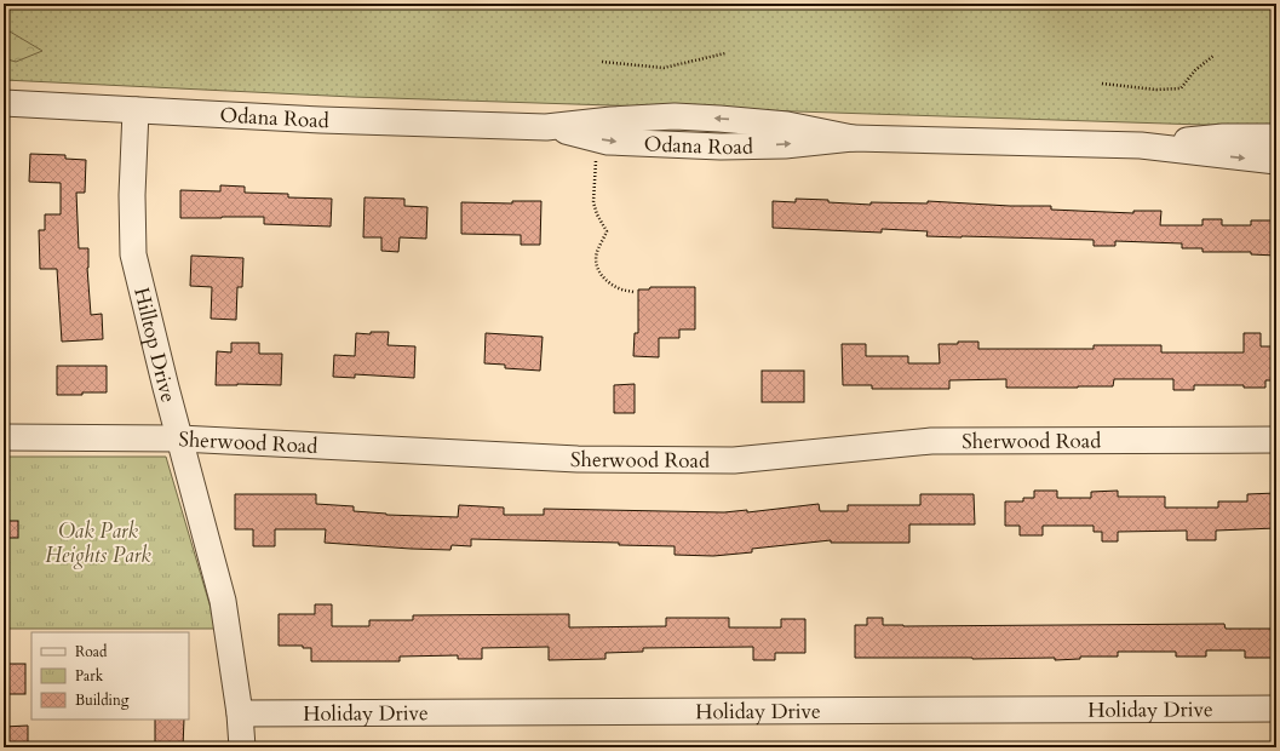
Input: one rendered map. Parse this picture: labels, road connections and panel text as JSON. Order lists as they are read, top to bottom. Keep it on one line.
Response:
{"streets":{"street":["Odana Road","Hilltop Drive","Sherwood Road","Holiday Drive"]},"crossings":[["Odana Road","Hilltop Drive"],["Hilltop Drive","Sherwood Road"],["Hilltop Drive","Holiday Drive"]],"parks":["Oak Park Heights Park"],"legend":["Road","Park","Building"]}
